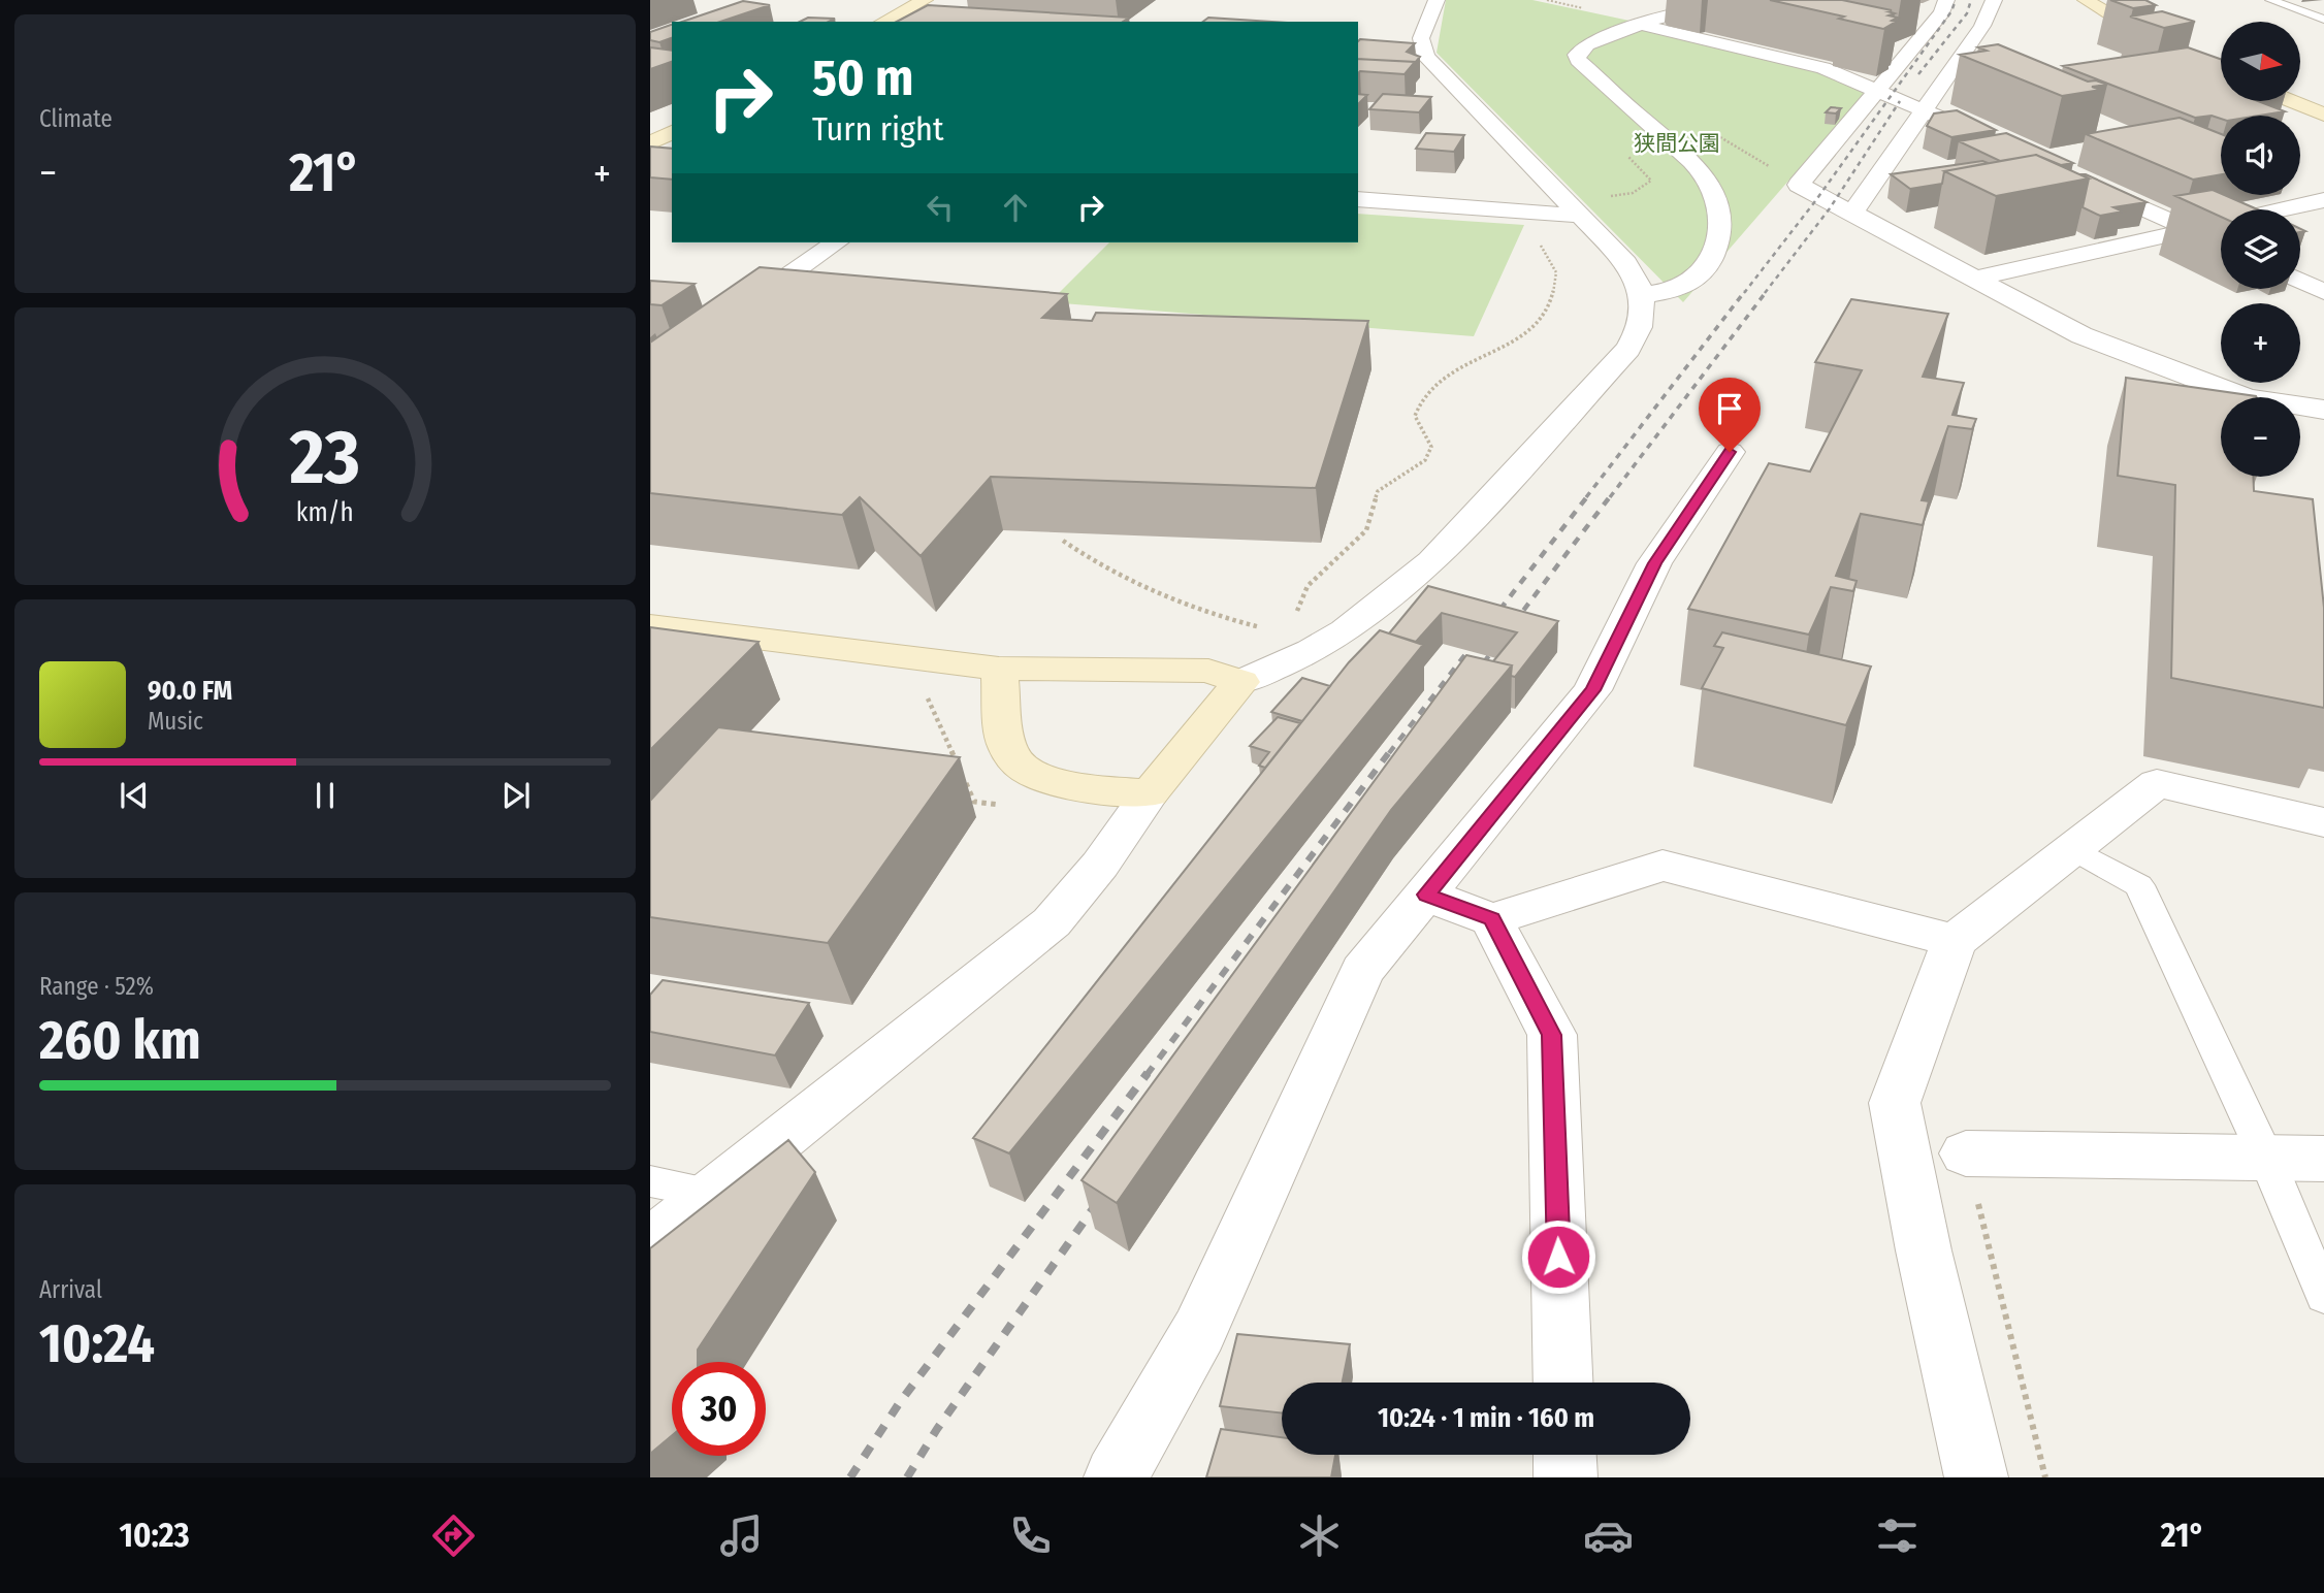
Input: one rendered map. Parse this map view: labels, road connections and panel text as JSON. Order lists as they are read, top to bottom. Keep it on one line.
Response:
{"parks":["狭間公園"],"north":"right","page":{"tile":["Climate",["Range · 52%","260 km"],["Arrival","10:24"]],"map_buttons":["+","−"],"turn":["50 m","Turn right"],"heat":["−","21°","+"],"song":["90.0 FM","Music"],"limit":"30","trip":"10:24 · 1 min · 160 m","tabs":["10:23","21°"],"gauge":["23","km/h"]}}
